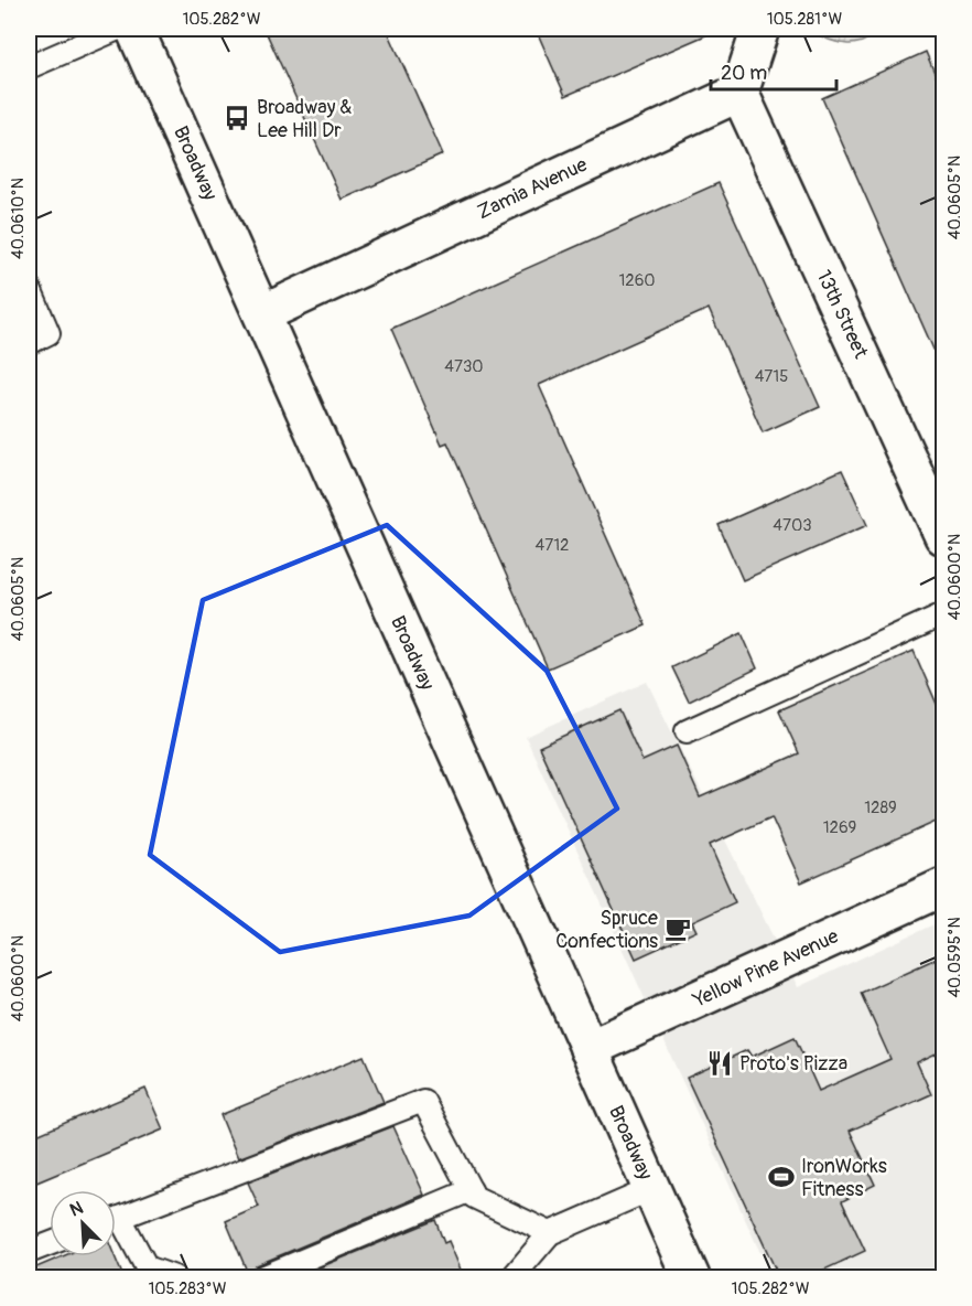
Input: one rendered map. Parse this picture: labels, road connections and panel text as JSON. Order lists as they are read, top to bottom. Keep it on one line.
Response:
{"streets":{"street":["Broadway","Zamia Avenue","13th Street","Yellow Pine Avenue"]},"crossings":[["Broadway","Zamia Avenue"],["Broadway","Yellow Pine Avenue"],["Zamia Avenue","13th Street"]],"places":{"bus stop":["Broadway & Lee Hill Dr"],"cafe":["Spruce Confections"],"restaurant":["Proto's Pizza"],"sports":["IronWorks Fitness"]},"house_numbers":["1260","4730","4715","4703","4712","1289","1269"],"scale_bar":"20 m","north":"top left","coordinates":["105.282°W","105.281°W","40.0605°N","40.0610°N","40.0600°N","40.0595°N","105.283°W"]}
